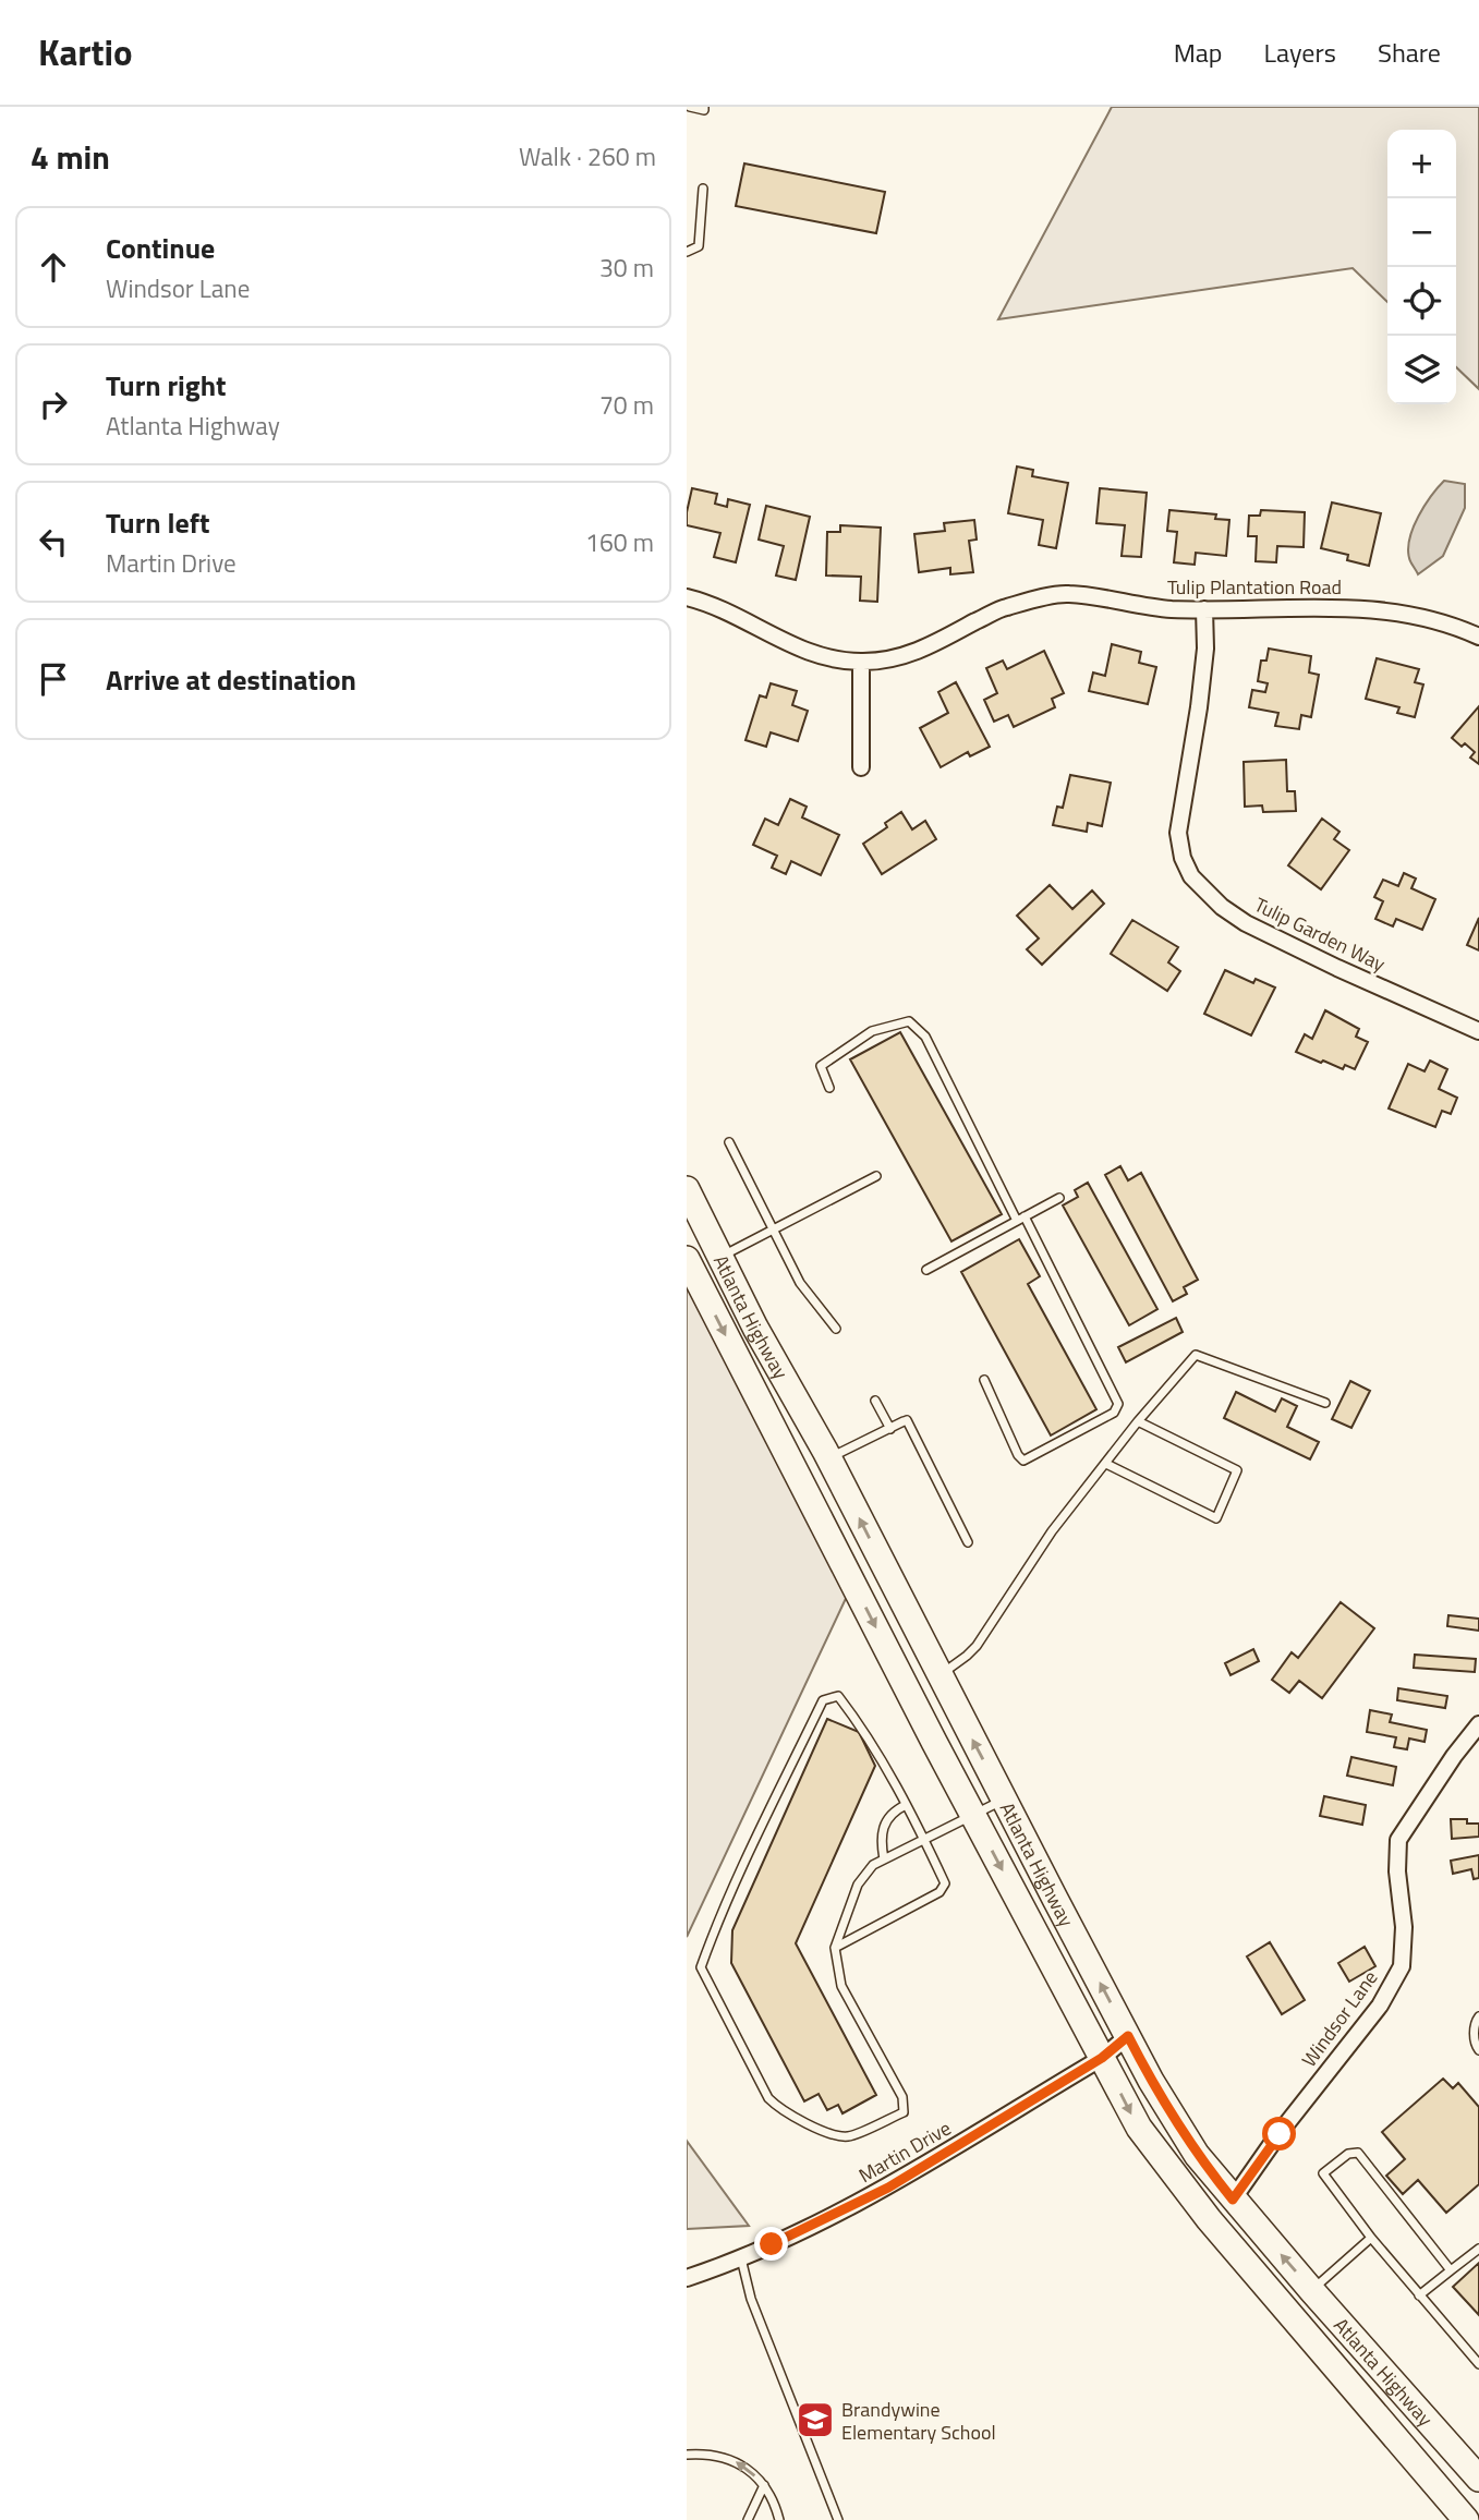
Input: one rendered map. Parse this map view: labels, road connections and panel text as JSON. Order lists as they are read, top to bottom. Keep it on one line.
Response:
{"streets":{"main road":["Atlanta Highway"],"street":["Tulip Plantation Road","Tulip Garden Way","Windsor Lane","Martin Drive"]},"crossings":[["Tulip Plantation Road","Tulip Garden Way"],["Atlanta Highway","Windsor Lane"],["Atlanta Highway","Martin Drive"]],"places":{"school or university":["Brandywine Elementary School"]},"page":{"header":"Kartio","nav":["Map","Layers","Share"],"heading":["4 min","Walk · 260 m"],"map_buttons":["+","−"],"list":[["Continue","Windsor Lane","30 m"],["Turn right","Atlanta Highway","70 m"],["Turn left","Martin Drive","160 m"],"Arrive at destination"]}}
